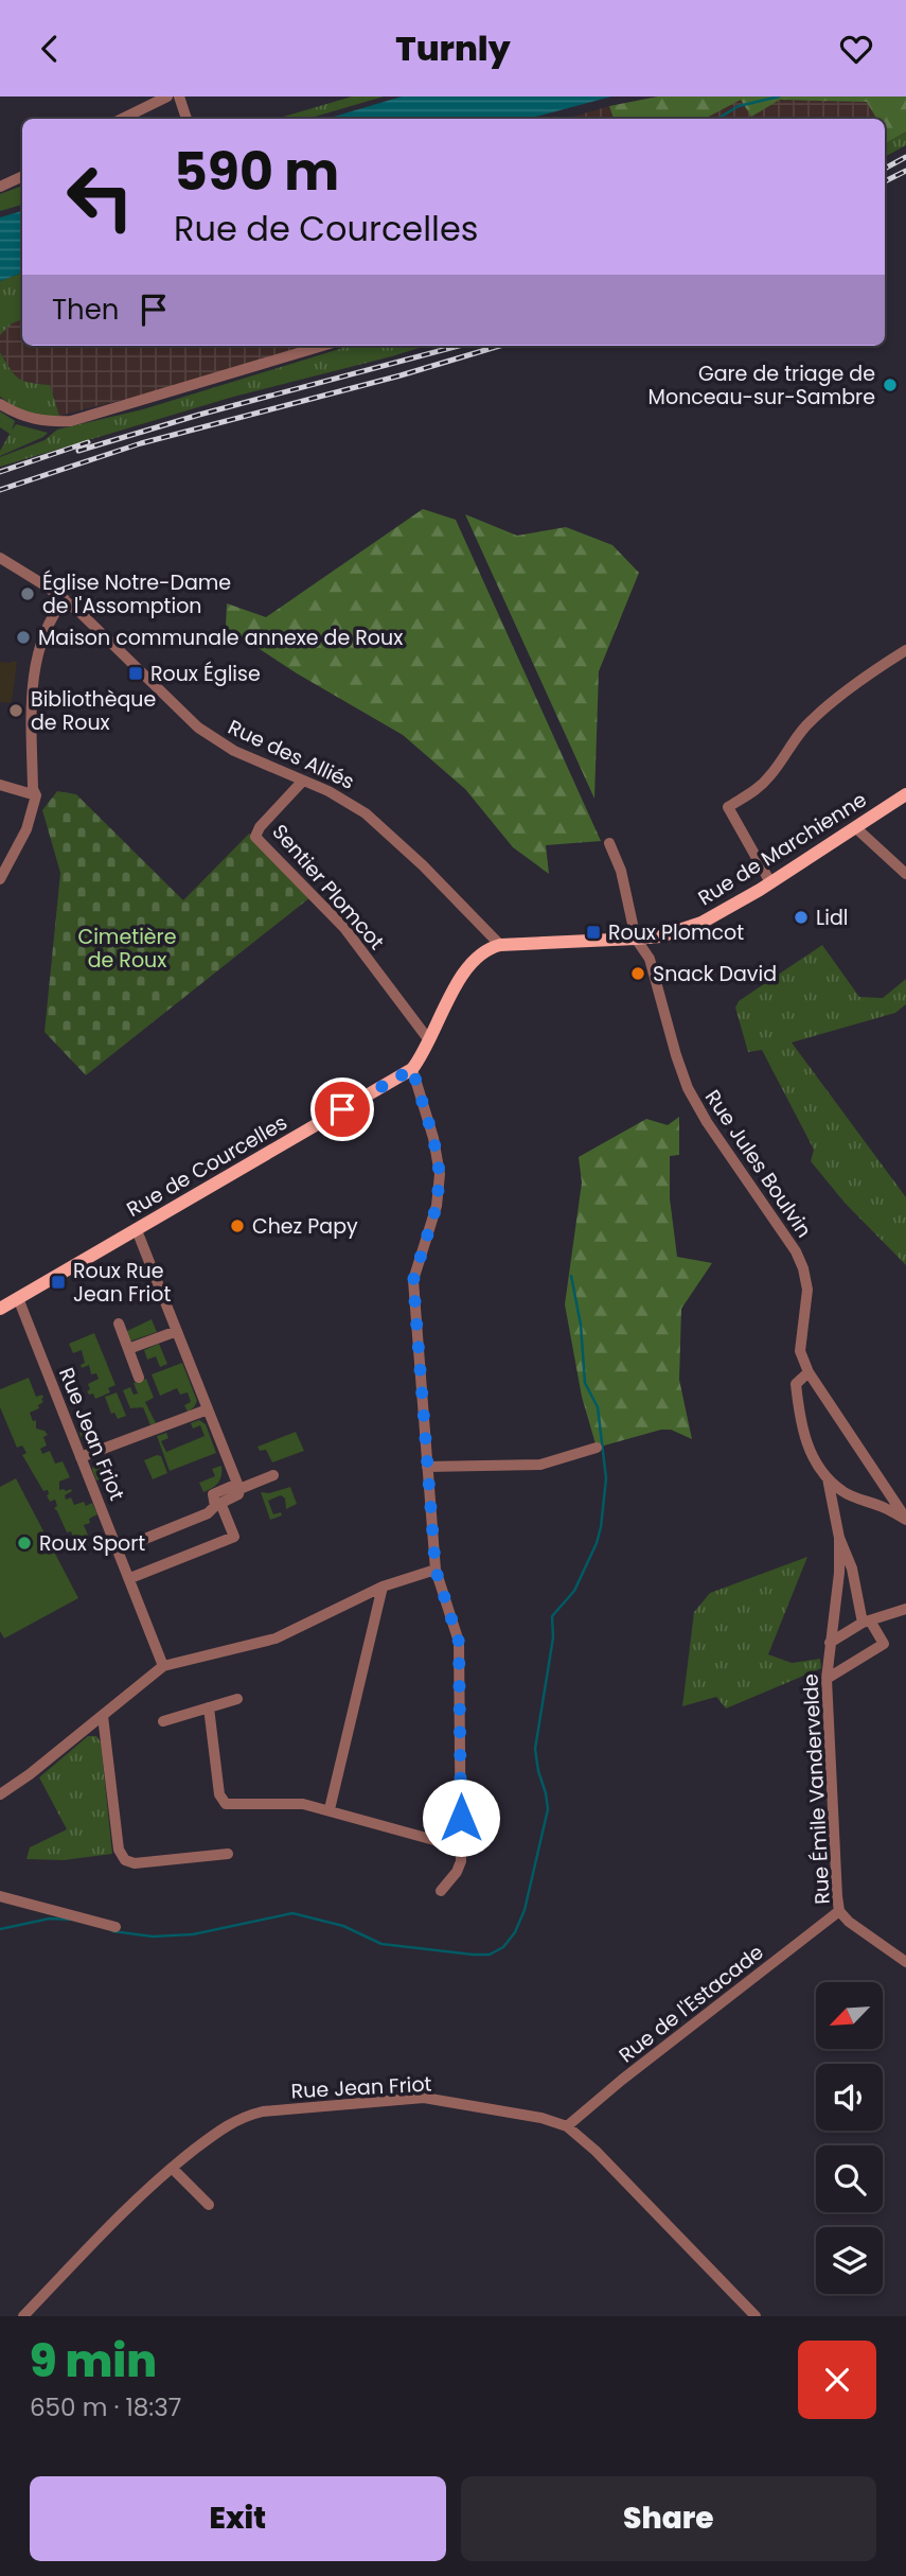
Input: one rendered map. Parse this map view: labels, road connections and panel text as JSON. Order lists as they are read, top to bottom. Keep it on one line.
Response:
{"streets":{"main road":["Rue de Marchienne","Rue de Courcelles"],"street":["Rue des Alliés","Sentier Plomcot","Rue Jules Boulvin","Rue Jean Friot","Rue Émile Vandervelde","Rue de l'Estacade"]},"crossings":[["Rue des Alliés","Rue de Marchienne"],["Rue des Alliés","Sentier Plomcot"],["Rue des Alliés","Rue de Courcelles"],["Rue de Marchienne","Rue Jules Boulvin"],["Rue de Marchienne","Rue de Courcelles"],["Sentier Plomcot","Rue de Courcelles"],["Rue de Courcelles","Rue Jean Friot"],["Rue Jean Friot","Rue de l'Estacade"],["Rue Émile Vandervelde","Rue de l'Estacade"]],"parks":["Cimetière de Roux"],"places":{"other":["Gare de triage de Monceau-sur-Sambre","Église Notre-Dame de l'Assomption","Maison communale annexe de Roux","Bibliothèque de Roux","Lidl","Snack David","Chez Papy","Roux Sport"],"transit":["Roux Église","Roux Plomcot","Roux Rue Jean Friot"]},"north":"bottom left","page":{"header":"Turnly","turn":["590 m","Rue de Courcelles"],"then":"Then","heading":["9 min","650 m · 18:37"],"buttons":["Exit","Share"]}}
